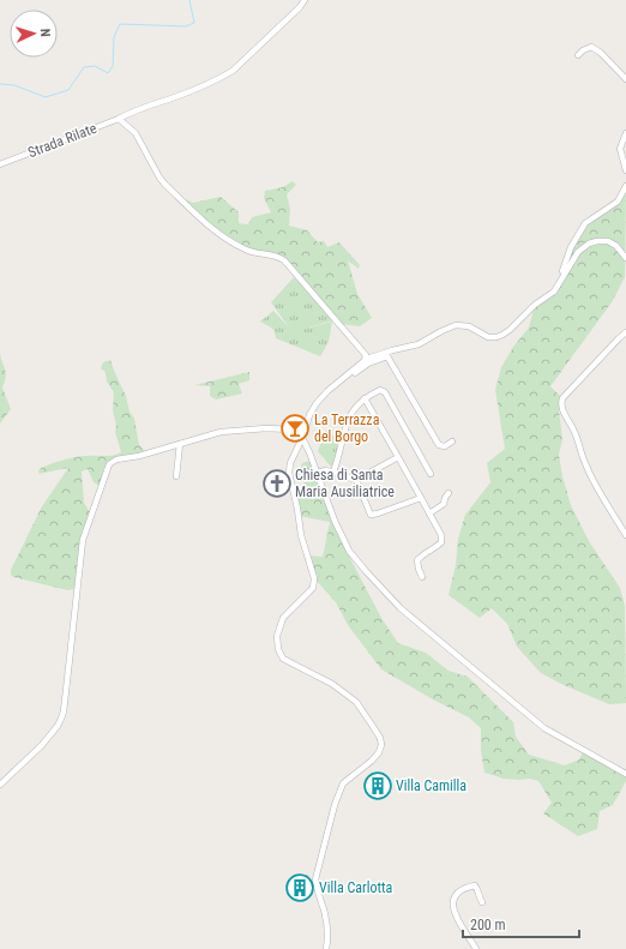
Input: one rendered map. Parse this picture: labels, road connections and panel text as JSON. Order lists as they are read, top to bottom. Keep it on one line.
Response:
{"streets":{"street":["Strada Rilate"]},"places":{"bar":["La Terrazza del Borgo"],"church":["Chiesa di Santa Maria Ausiliatrice"],"building":["Villa Camilla","Villa Carlotta"]},"scale_bar":"200 m","north":"right"}
